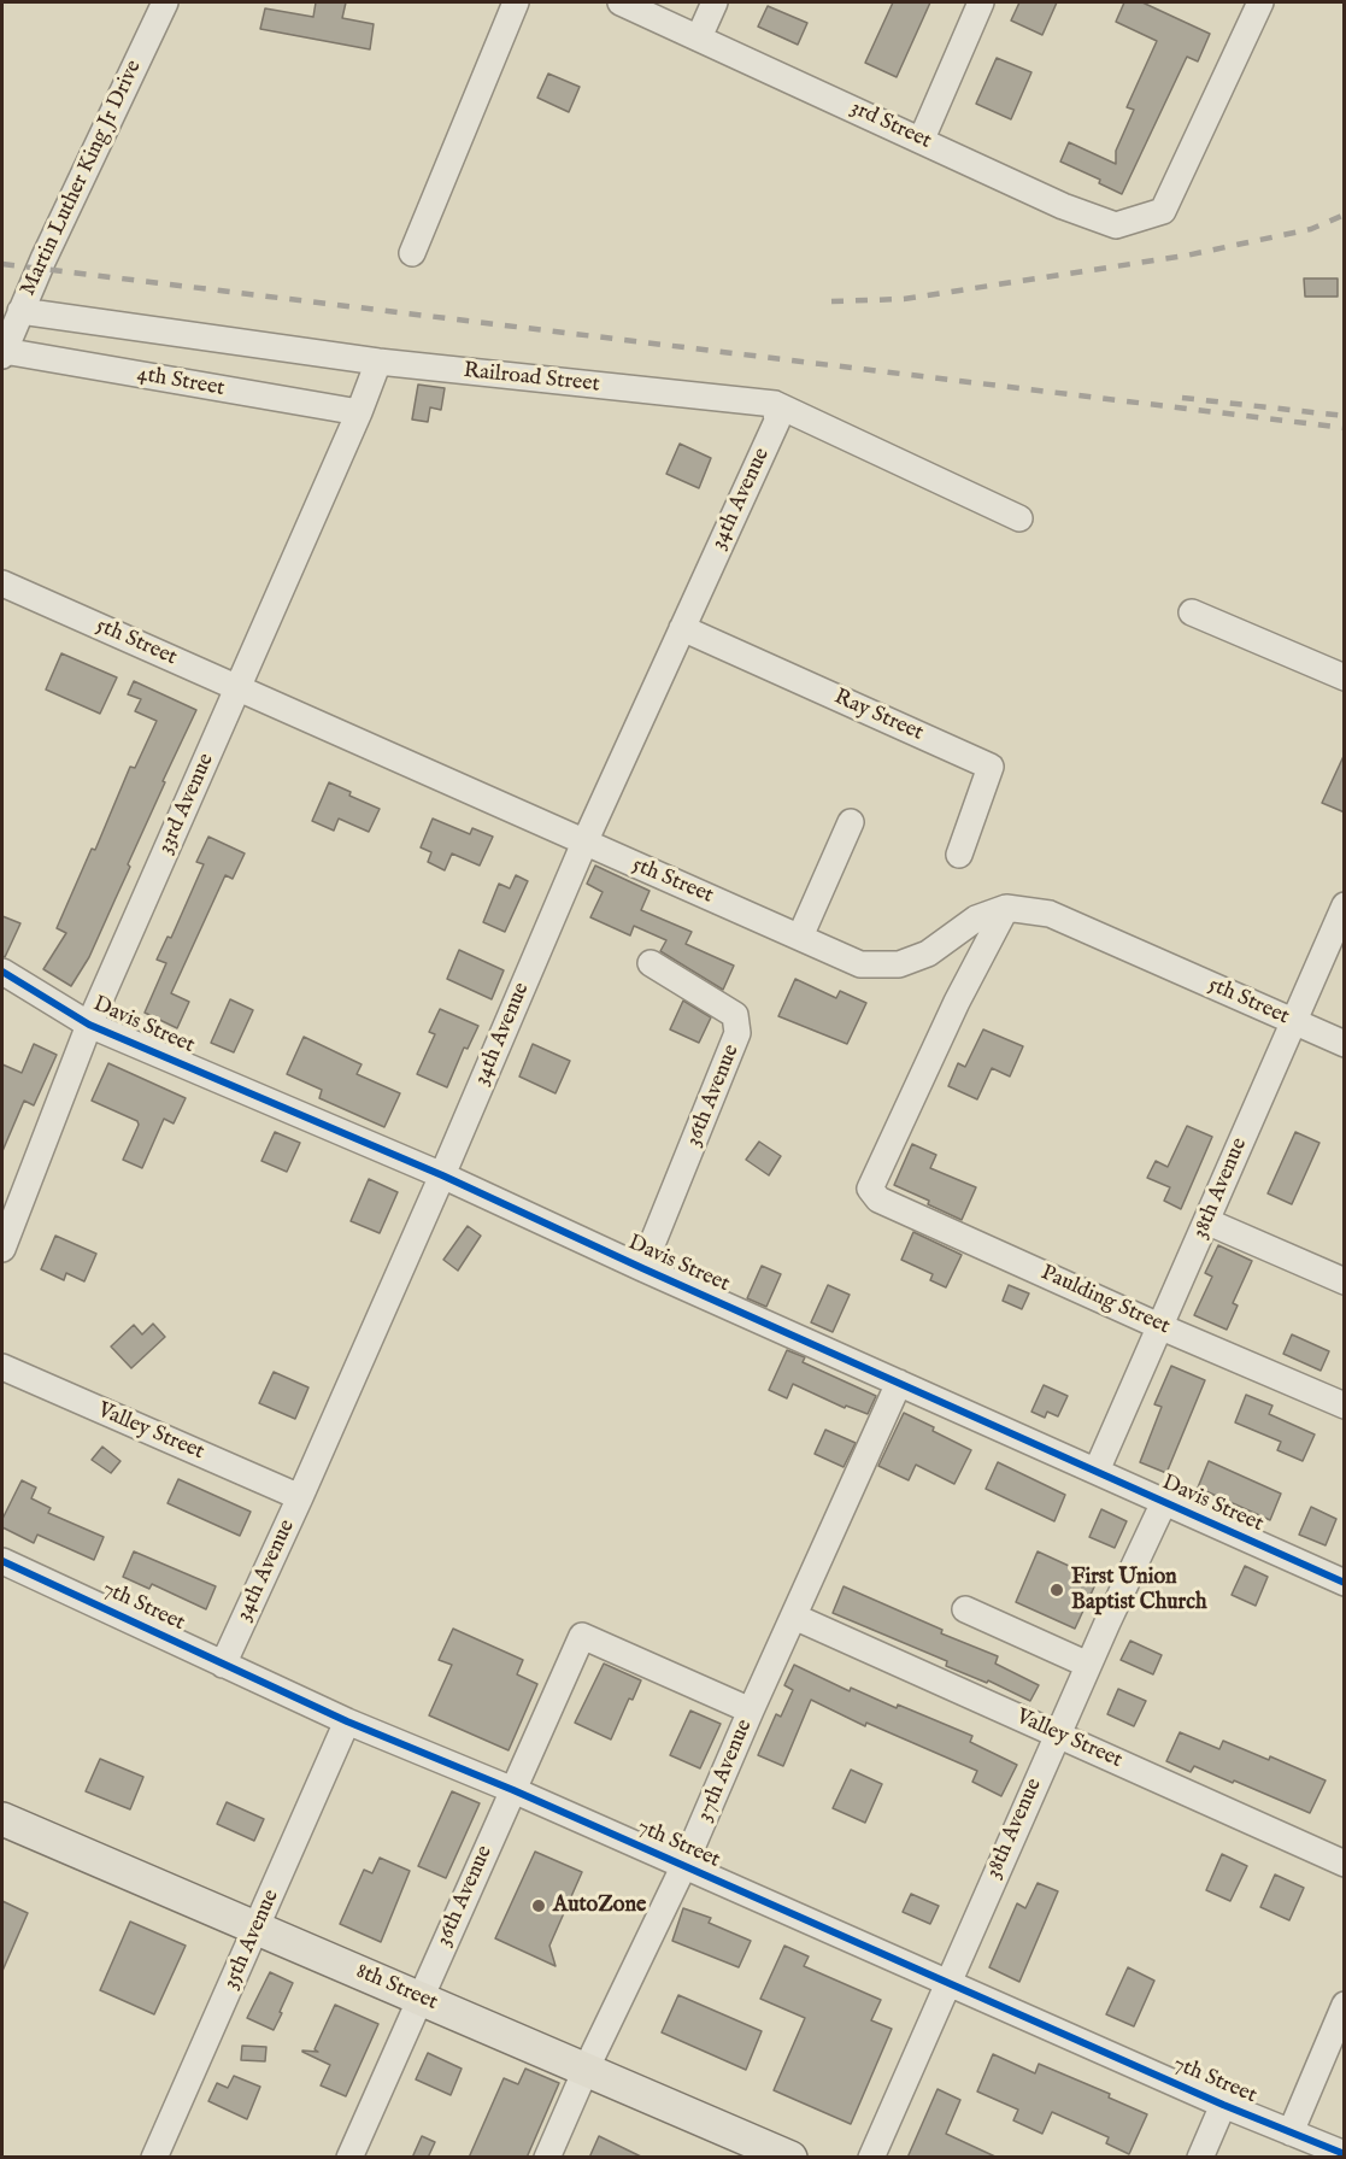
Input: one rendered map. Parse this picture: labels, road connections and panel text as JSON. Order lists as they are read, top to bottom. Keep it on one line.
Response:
{"streets":{"main road":["8th Street"],"street":["3rd Street","Martin Luther King Jr Drive","Railroad Street","4th Street","34th Avenue","5th Street","Ray Street","33rd Avenue","Davis Street","36th Avenue","38th Avenue","Paulding Street","Valley Street","7th Street","37th Avenue","35th Avenue"]},"crossings":[["Martin Luther King Jr Drive","Railroad Street"],["Martin Luther King Jr Drive","4th Street"],["Railroad Street","34th Avenue"],["Railroad Street","33rd Avenue"],["4th Street","33rd Avenue"],["34th Avenue","5th Street"],["34th Avenue","Ray Street"],["34th Avenue","Davis Street"],["34th Avenue","Valley Street"],["34th Avenue","7th Street"],["5th Street","33rd Avenue"],["5th Street","38th Avenue"],["5th Street","Paulding Street"],["33rd Avenue","Davis Street"],["Davis Street","36th Avenue"],["Davis Street","38th Avenue"],["Davis Street","37th Avenue"],["36th Avenue","7th Street"],["36th Avenue","37th Avenue"],["36th Avenue","8th Street"],["38th Avenue","Paulding Street"],["38th Avenue","Valley Street"],["38th Avenue","7th Street"],["Valley Street","37th Avenue"],["7th Street","37th Avenue"],["7th Street","35th Avenue"],["37th Avenue","8th Street"],["35th Avenue","8th Street"]],"places":["First Union Baptist Church","AutoZone"]}
